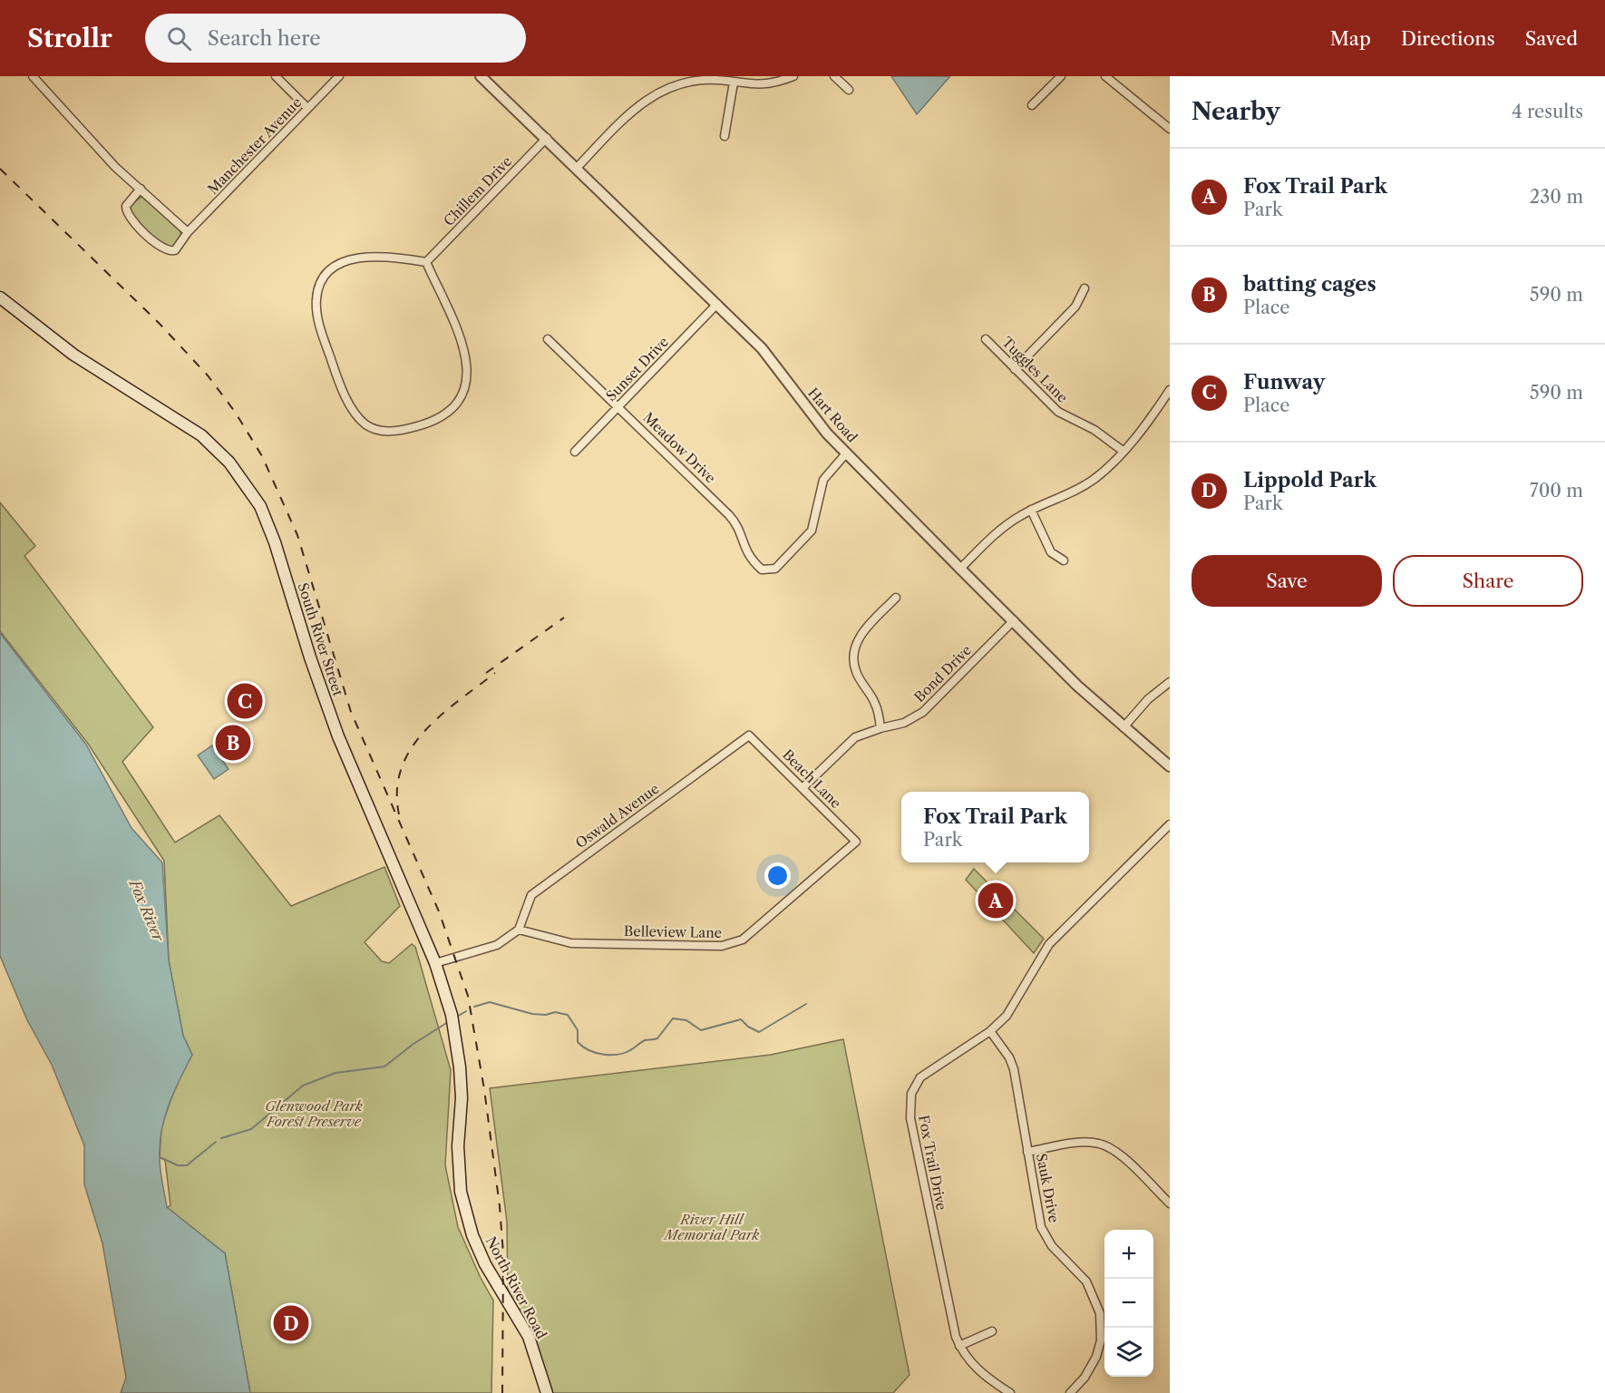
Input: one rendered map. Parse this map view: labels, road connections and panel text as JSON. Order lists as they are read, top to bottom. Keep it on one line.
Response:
{"streets":{"main road":["South River Street","North River Road"],"street":["Manchester Avenue","Chillem Drive","Sunset Drive","Tuggles Lane","Hart Road","Meadow Drive","Bond Drive","Beach Lane","Oswald Avenue","Belleview Lane","Fox Trail Drive","Sauk Drive"]},"crossings":[["Chillem Drive","Hart Road"],["Sunset Drive","Hart Road"],["Sunset Drive","Meadow Drive"],["Hart Road","Meadow Drive"],["Hart Road","Bond Drive"],["South River Street","North River Road"],["Bond Drive","Beach Lane"],["Beach Lane","Oswald Avenue"],["Beach Lane","Belleview Lane"],["Oswald Avenue","Belleview Lane"],["Fox Trail Drive","Sauk Drive"]],"water":["Fox River"],"parks":["Glenwood Park Forest Preserve","River Hill Memorial Park"],"page":{"header":"Strollr","search":"Search here","nav":["Map","Directions","Saved"],"heading":["Nearby","4 results"],"list":[{"mark":"A","name":"Fox Trail Park","note":"Park","value":"230 m"},{"mark":"B","name":"batting cages","note":"Place","value":"590 m"},{"mark":"C","name":"Funway","note":"Place","value":"590 m"},{"mark":"D","name":"Lippold Park","note":"Park","value":"700 m"}],"buttons":["Save","Share"],"pins":["C","B","A","D"],"popup":["Fox Trail Park","Park"],"map_buttons":["+","−"]}}
